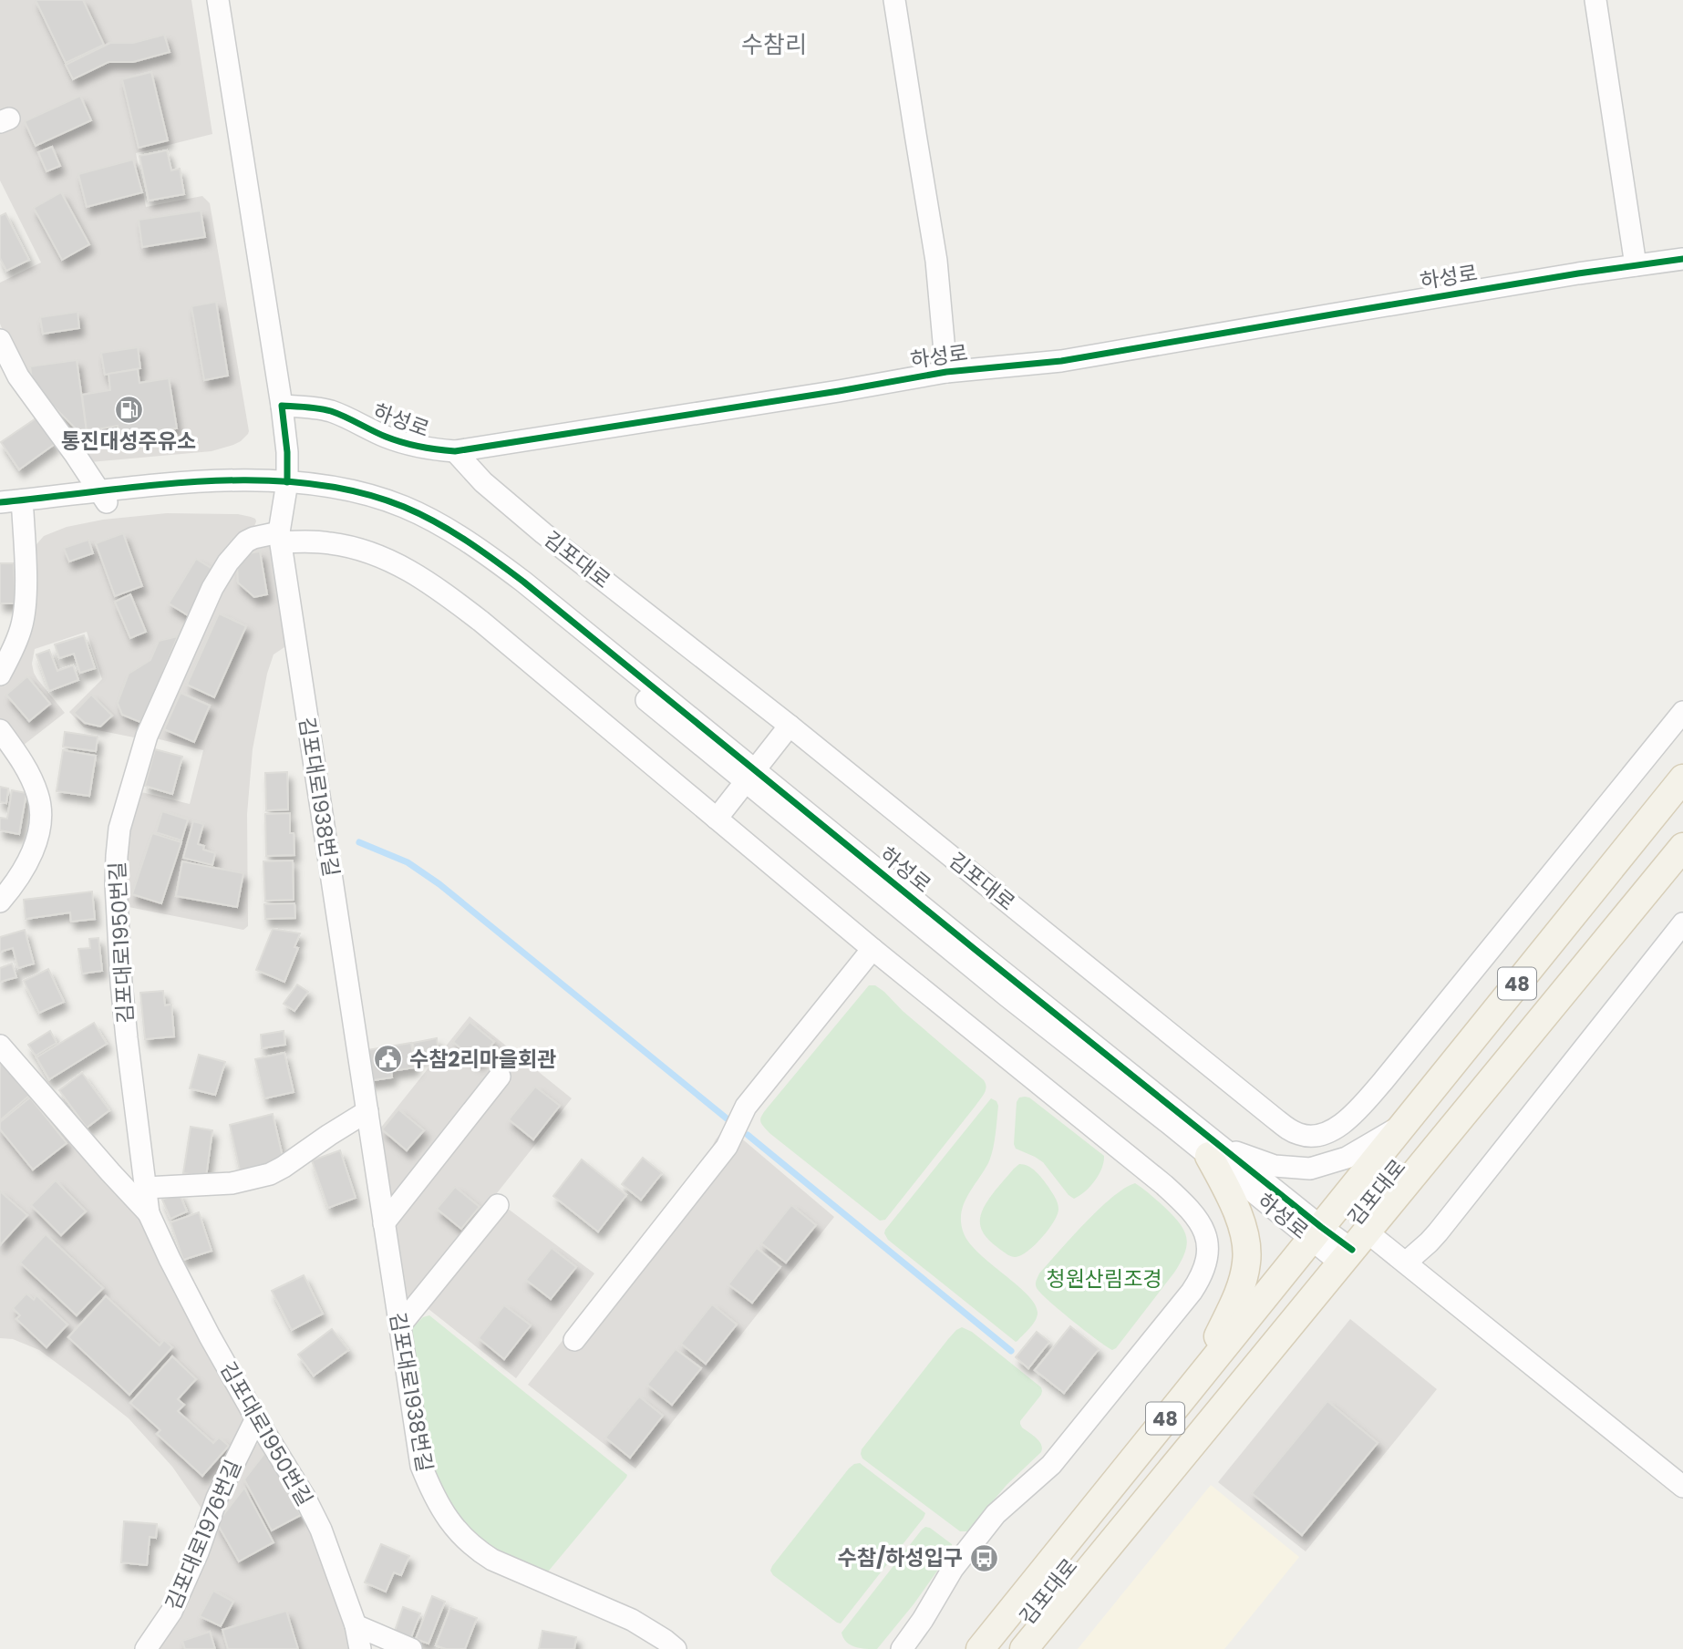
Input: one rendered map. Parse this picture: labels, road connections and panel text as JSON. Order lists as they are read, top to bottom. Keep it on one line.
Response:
{"streets":{"main road":["김포대로","48"],"street":["하성로","김포대로1938번길","김포대로1950번길","김포대로1976번길"]},"crossings":[["하성로","김포대로"],["하성로","김포대로1938번길"],["김포대로1938번길","김포대로1950번길"],["김포대로1950번길","김포대로1976번길"]],"districts":["수참리"],"parks":["청원산림조경"],"places":{"fuel station":["통진대성주유소"],"public building":["수참2리마을회관"],"bus stop":["수참/하성입구"]}}
